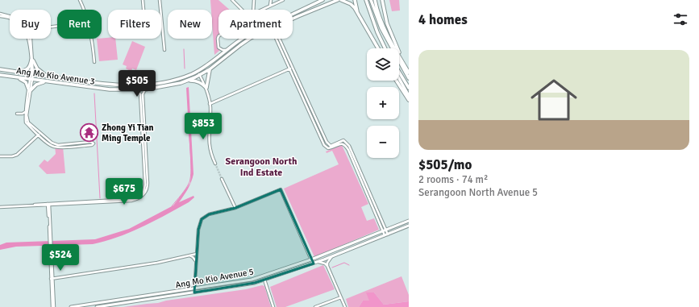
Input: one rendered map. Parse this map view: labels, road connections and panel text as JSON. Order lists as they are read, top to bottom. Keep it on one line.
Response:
{"streets":{"highway":["Ang Mo Kio Avenue 3"],"main road":["Ang Mo Kio Avenue 5"]},"districts":["Serangoon North Ind Estate"],"places":{"temple":["Zhong Yi Tian Ming Temple"]},"page":{"heading":"4 homes","chip":["Buy","Rent","Filters","New","Apartment"],"list":[{"name":"$505/mo","note":"2 rooms · 74 m² · Serangoon North Avenue 5"}],"map_buttons":["+","−"],"price":["$505","$853","$675","$524"]}}
